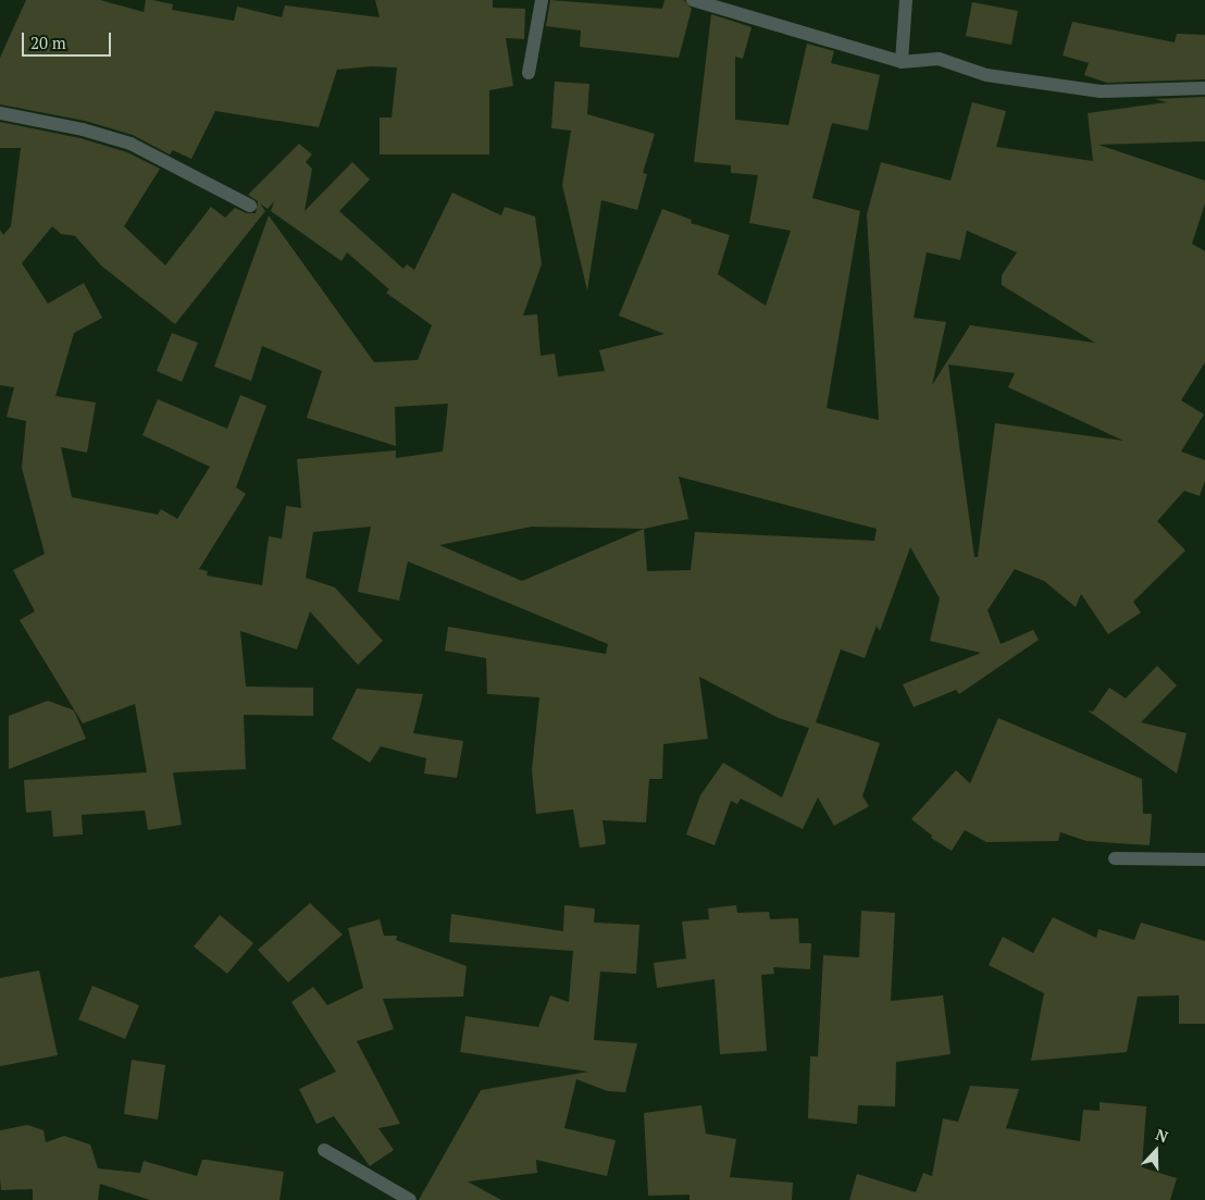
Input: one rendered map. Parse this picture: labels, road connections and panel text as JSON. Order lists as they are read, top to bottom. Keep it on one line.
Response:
{"scale_bar":"20 m","north":"top"}
